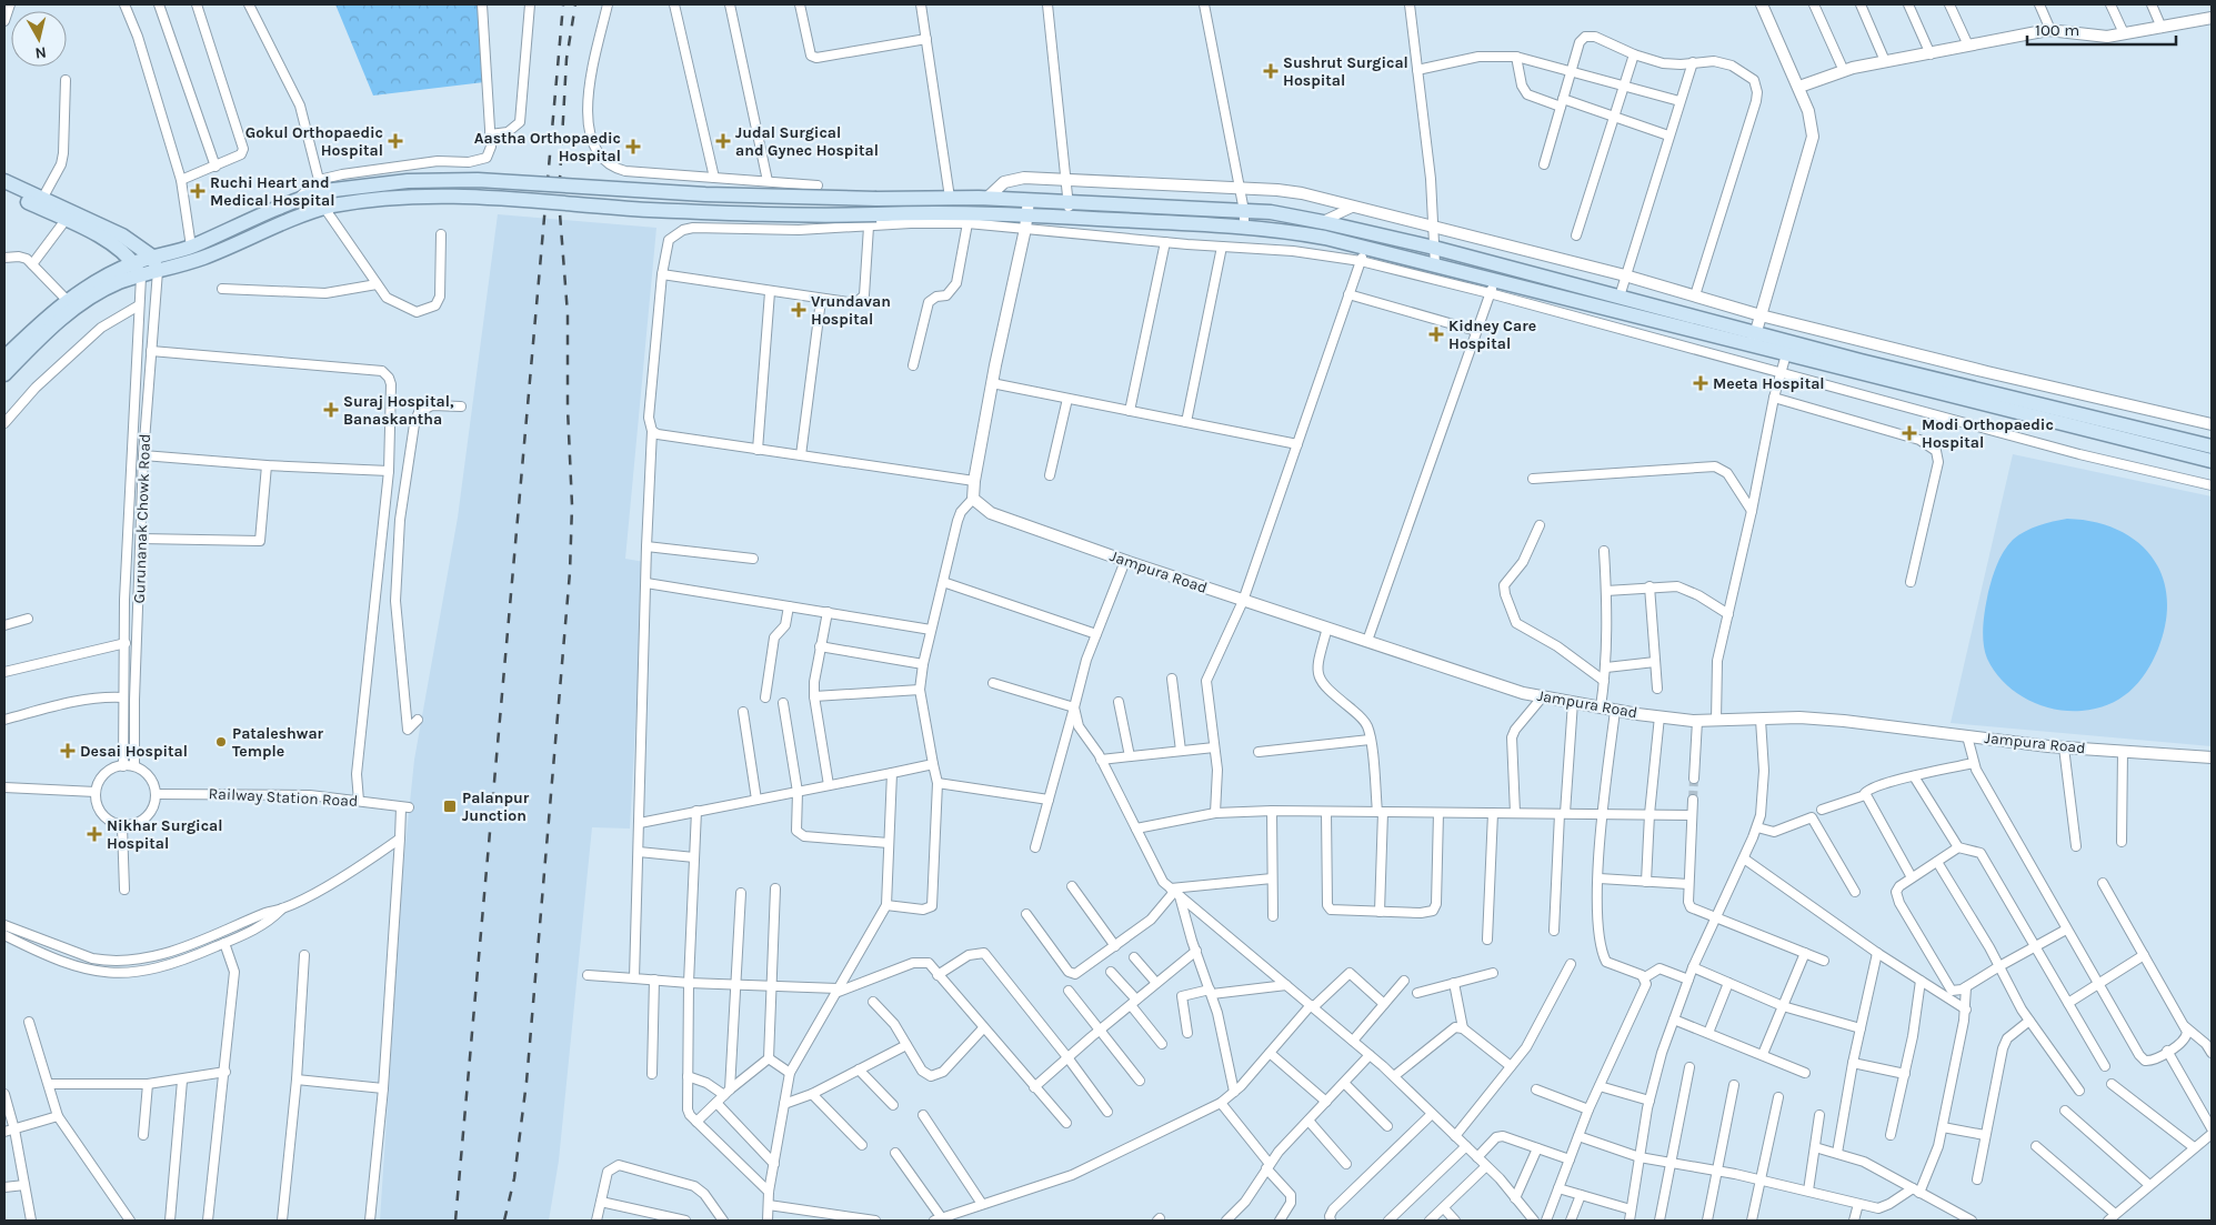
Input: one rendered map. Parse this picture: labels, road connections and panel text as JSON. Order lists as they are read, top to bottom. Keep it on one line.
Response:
{"streets":{"street":["Gurunanak Chowk Road","Jampura Road","Railway Station Road"]},"crossings":[["Gurunanak Chowk Road","Railway Station Road"]],"places":{"health":["Sushrut Surgical Hospital","Gokul Orthopaedic Hospital","Judal Surgical and Gynec Hospital","Aastha Orthopaedic Hospital","Ruchi Heart and Medical Hospital","Vrundavan Hospital","Kidney Care Hospital","Meeta Hospital","Suraj Hospital, Banaskantha","Modi Orthopaedic Hospital","Desai Hospital","Nikhar Surgical Hospital"],"other":["Pataleshwar Temple"],"transit":["Palanpur Junction"]},"scale_bar":"100 m","north":"bottom"}
